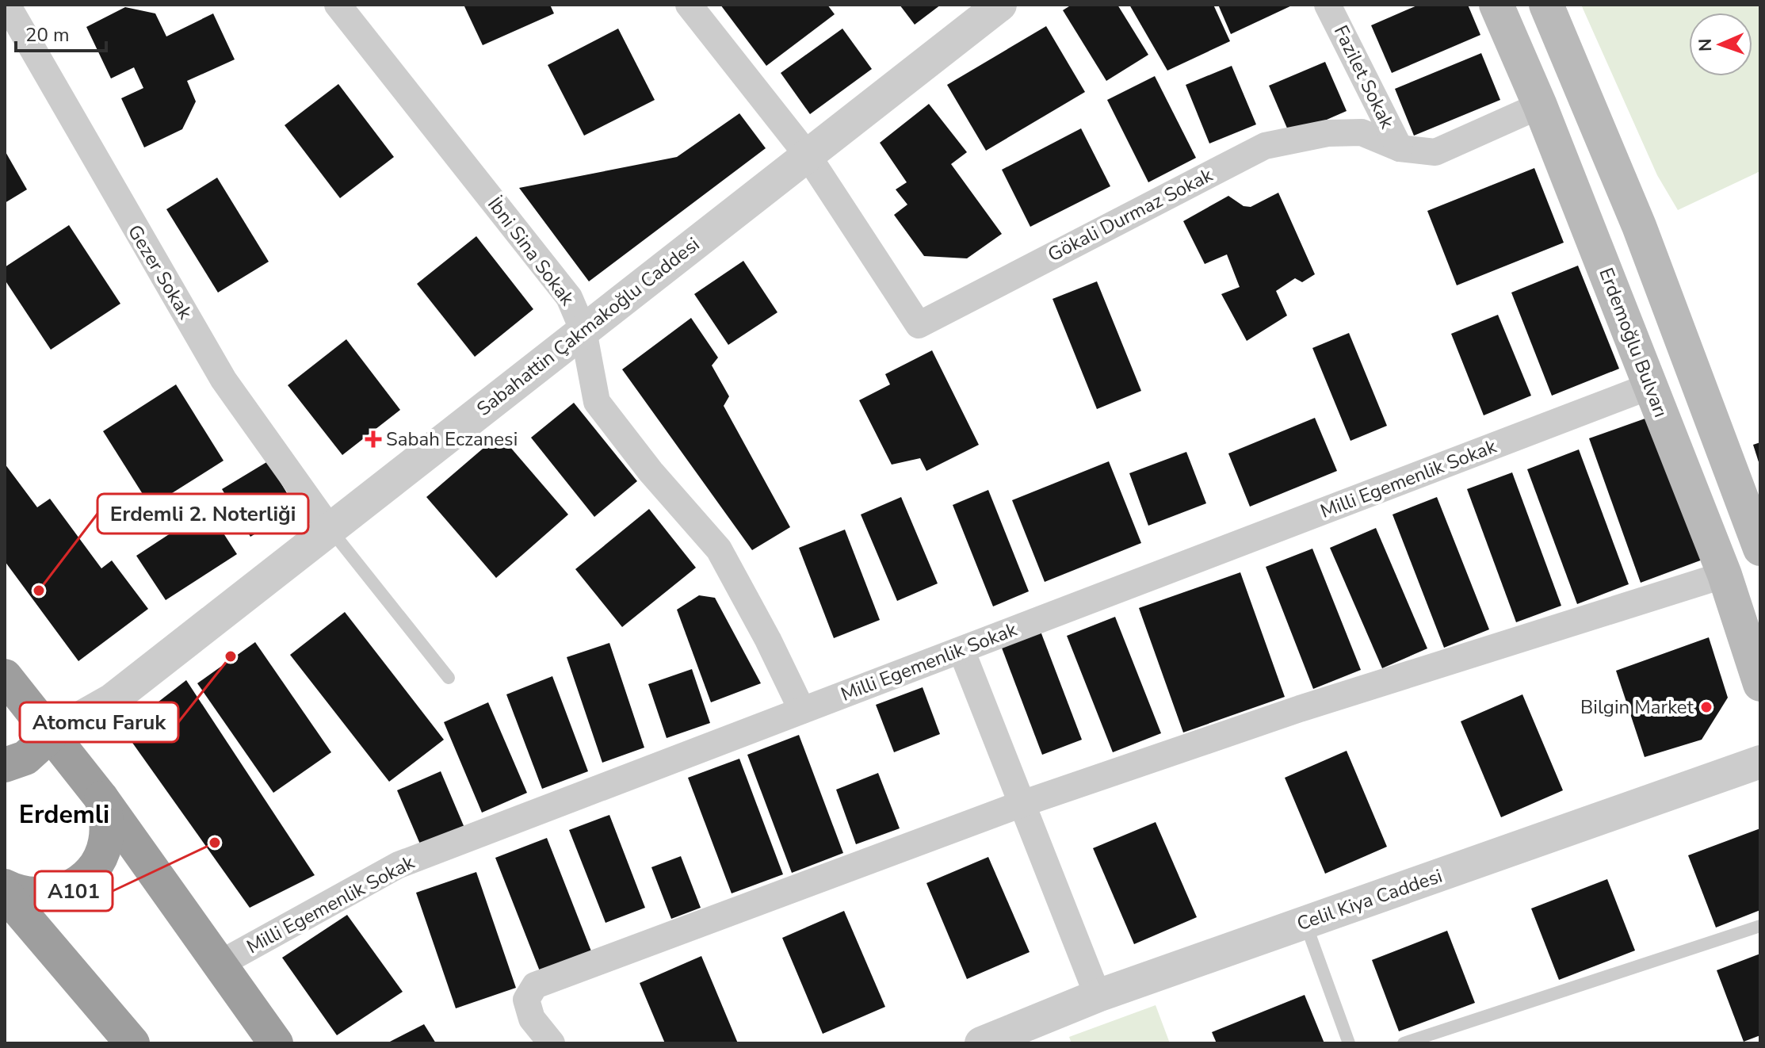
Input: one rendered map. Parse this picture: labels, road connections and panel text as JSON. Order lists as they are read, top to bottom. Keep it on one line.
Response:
{"streets":{"main road":["Erdemoğlu Bulvarı"],"street":["Fazilet Sokak","Gökali Durmaz Sokak","İbni Sina Sokak","Gezer Sokak","Sabahattin Çakmakoğlu Caddesi","Milli Egemenlik Sokak","Celil Kiya Caddesi"]},"crossings":[["Fazilet Sokak","Gökali Durmaz Sokak"],["Gökali Durmaz Sokak","Sabahattin Çakmakoğlu Caddesi"],["Gökali Durmaz Sokak","Erdemoğlu Bulvarı"],["İbni Sina Sokak","Sabahattin Çakmakoğlu Caddesi"],["İbni Sina Sokak","Milli Egemenlik Sokak"],["Gezer Sokak","Sabahattin Çakmakoğlu Caddesi"],["Erdemoğlu Bulvarı","Milli Egemenlik Sokak"]],"districts":["Erdemli"],"places":{"health":["Sabah Eczanesi"],"other":["Erdemli 2. Noterliği","Atomcu Faruk","Bilgin Market","A101"]},"scale_bar":"20 m","north":"left"}
